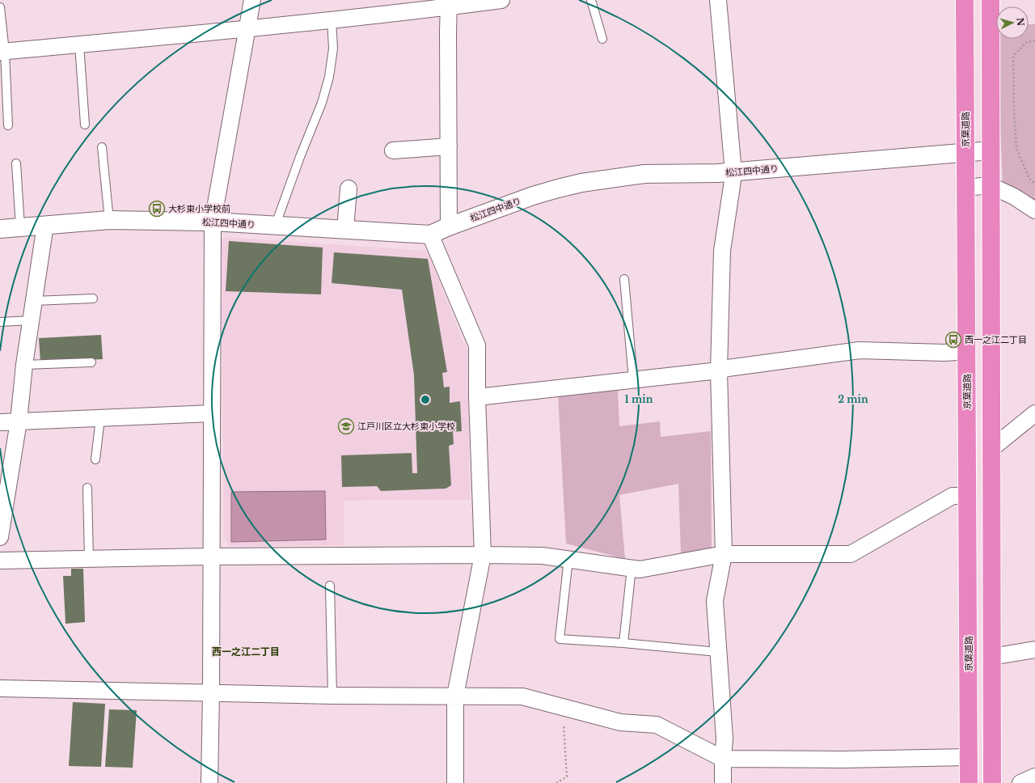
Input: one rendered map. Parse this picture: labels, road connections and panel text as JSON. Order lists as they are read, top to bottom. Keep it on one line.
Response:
{"streets":{"highway":["京葉道路"],"street":["松江四中通り"]},"crossings":[["京葉道路","松江四中通り"]],"districts":["西一之江二丁目"],"places":{"bus stop":["大杉東小学校前","西一之江二丁目"],"school or university":["江戸川区立大杉東小学校"]},"north":"right","rings":["1 min","2 min"]}
